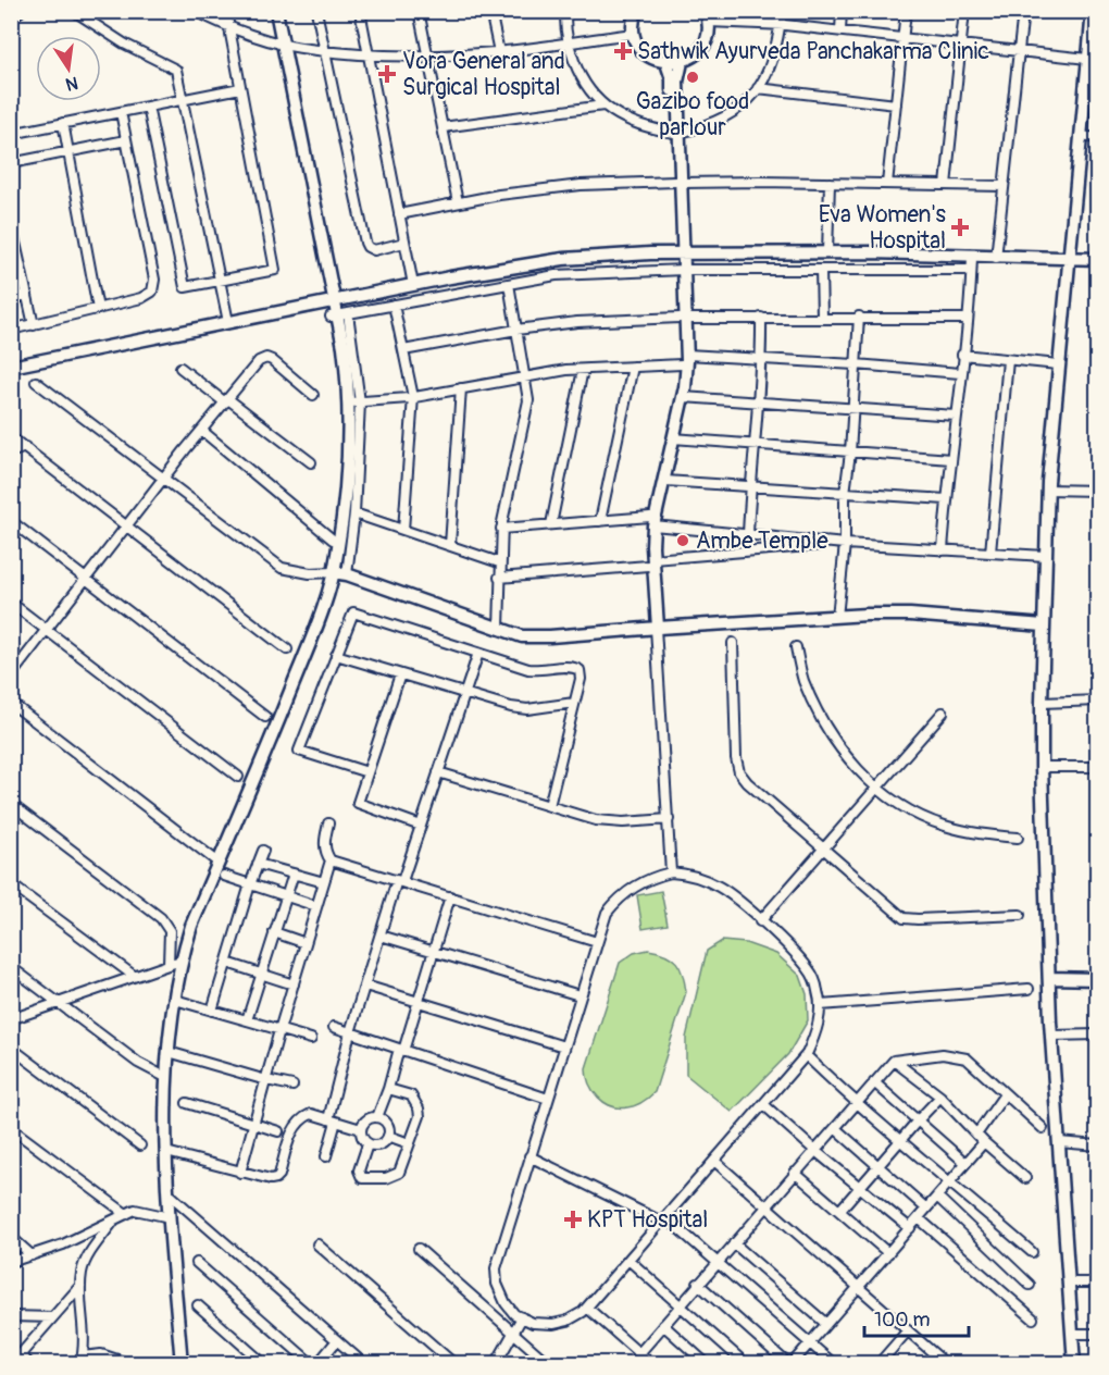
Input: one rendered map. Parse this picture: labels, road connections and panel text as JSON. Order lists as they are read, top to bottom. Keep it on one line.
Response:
{"places":{"health":["Sathwik Ayurveda Panchakarma Clinic","Vora General and Surgical Hospital","Eva Women's Hospital","KPT Hospital"],"other":["Gazibo food parlour","Ambe Temple"]},"scale_bar":"100 m","north":"bottom"}
